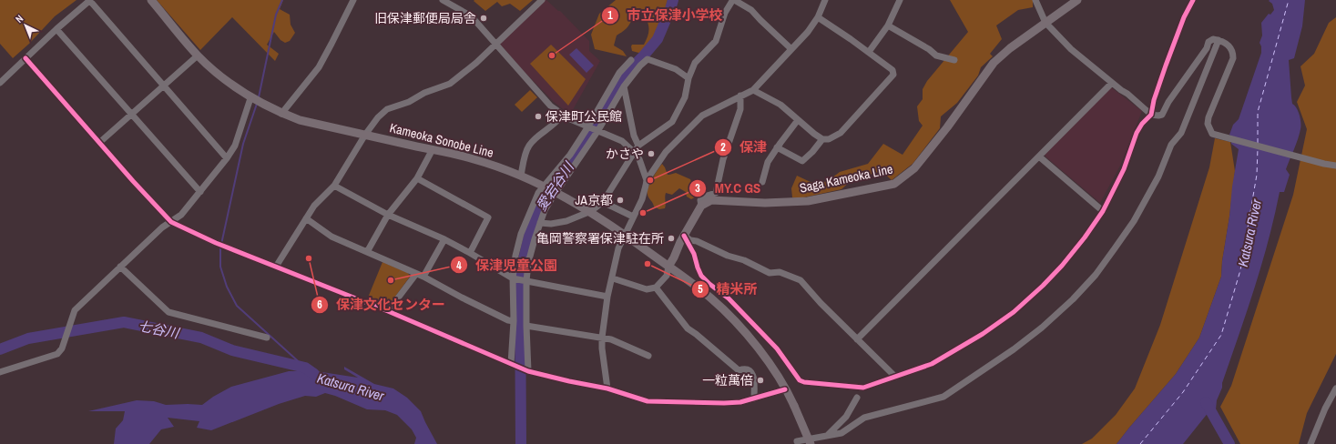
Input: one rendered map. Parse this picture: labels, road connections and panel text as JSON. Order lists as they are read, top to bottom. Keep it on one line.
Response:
{"streets":{"main road":["Kameoka Sonobe Line","Saga Kameoka Line"]},"water":["愛宕谷川","Katsura River","七谷川"],"places":["旧保津郵便局局舎","市立保津小学校","保津町公民館","かさや","保津","JA京都","MY.C GS","亀岡警察署保津駐在所","保津文化センター","精米所","保津児童公園","一粒萬倍"],"north":"top left"}
